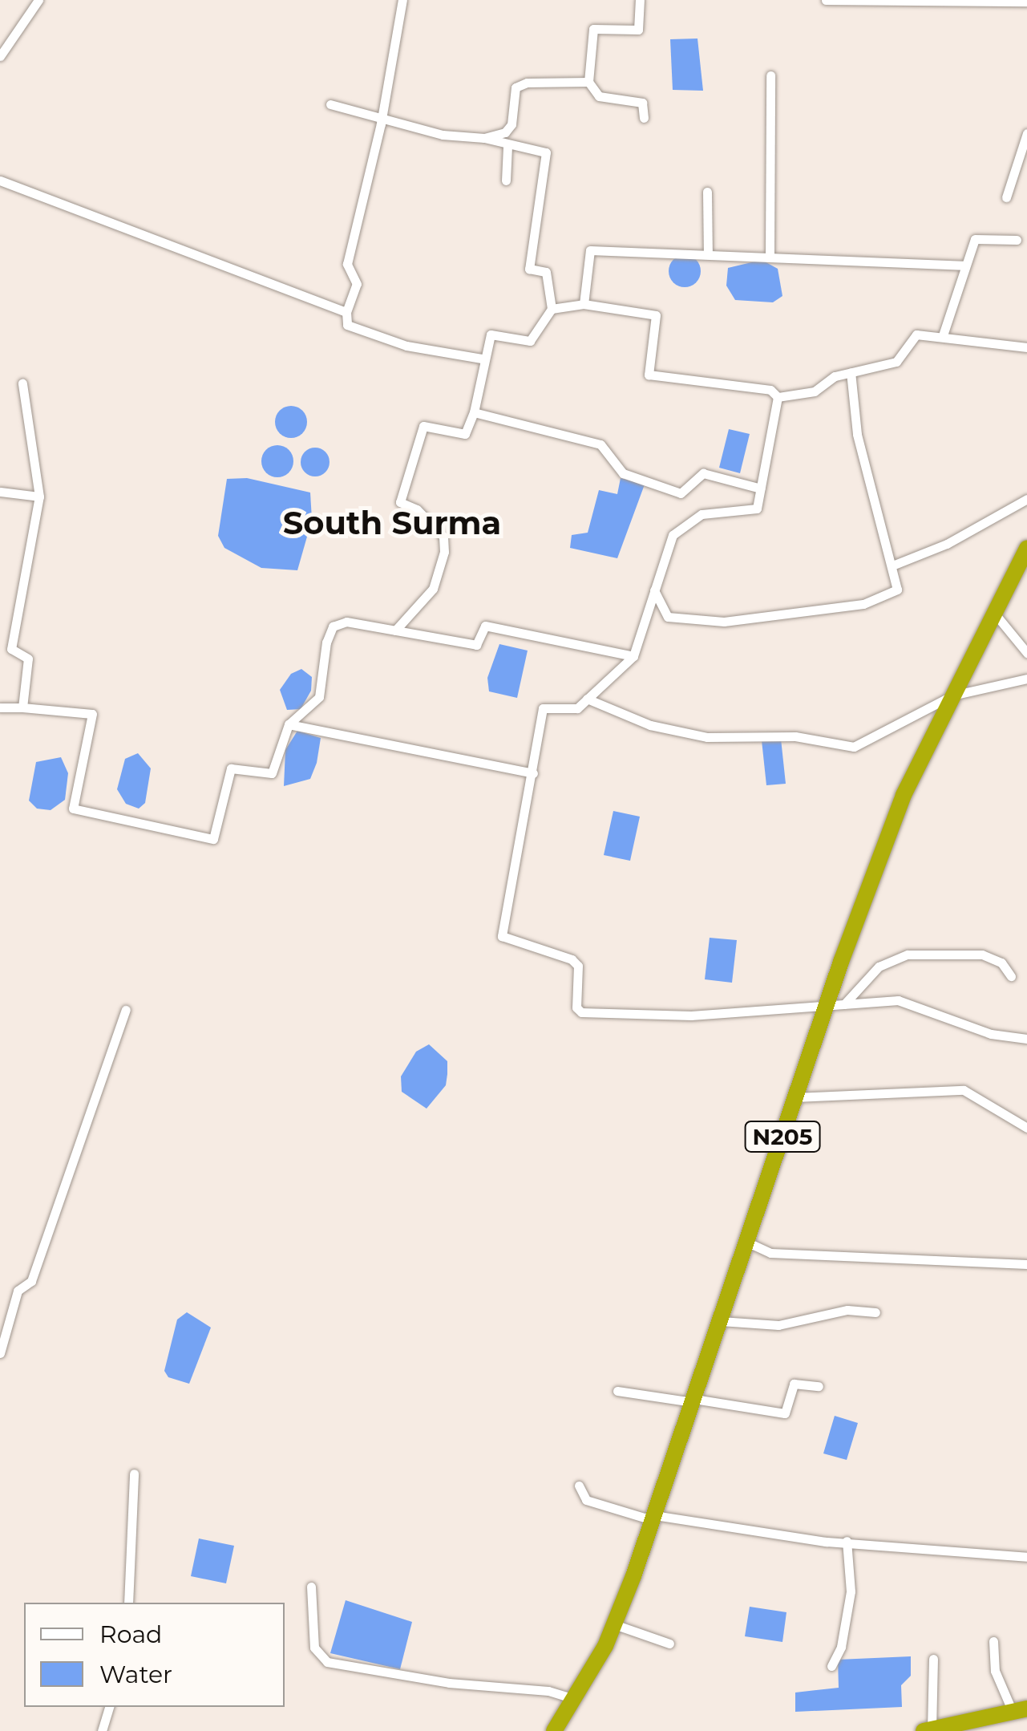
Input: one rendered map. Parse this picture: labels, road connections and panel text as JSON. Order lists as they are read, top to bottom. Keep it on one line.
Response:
{"streets":{"highway":["N205"]},"districts":["South Surma"],"legend":["Road","Water"]}
